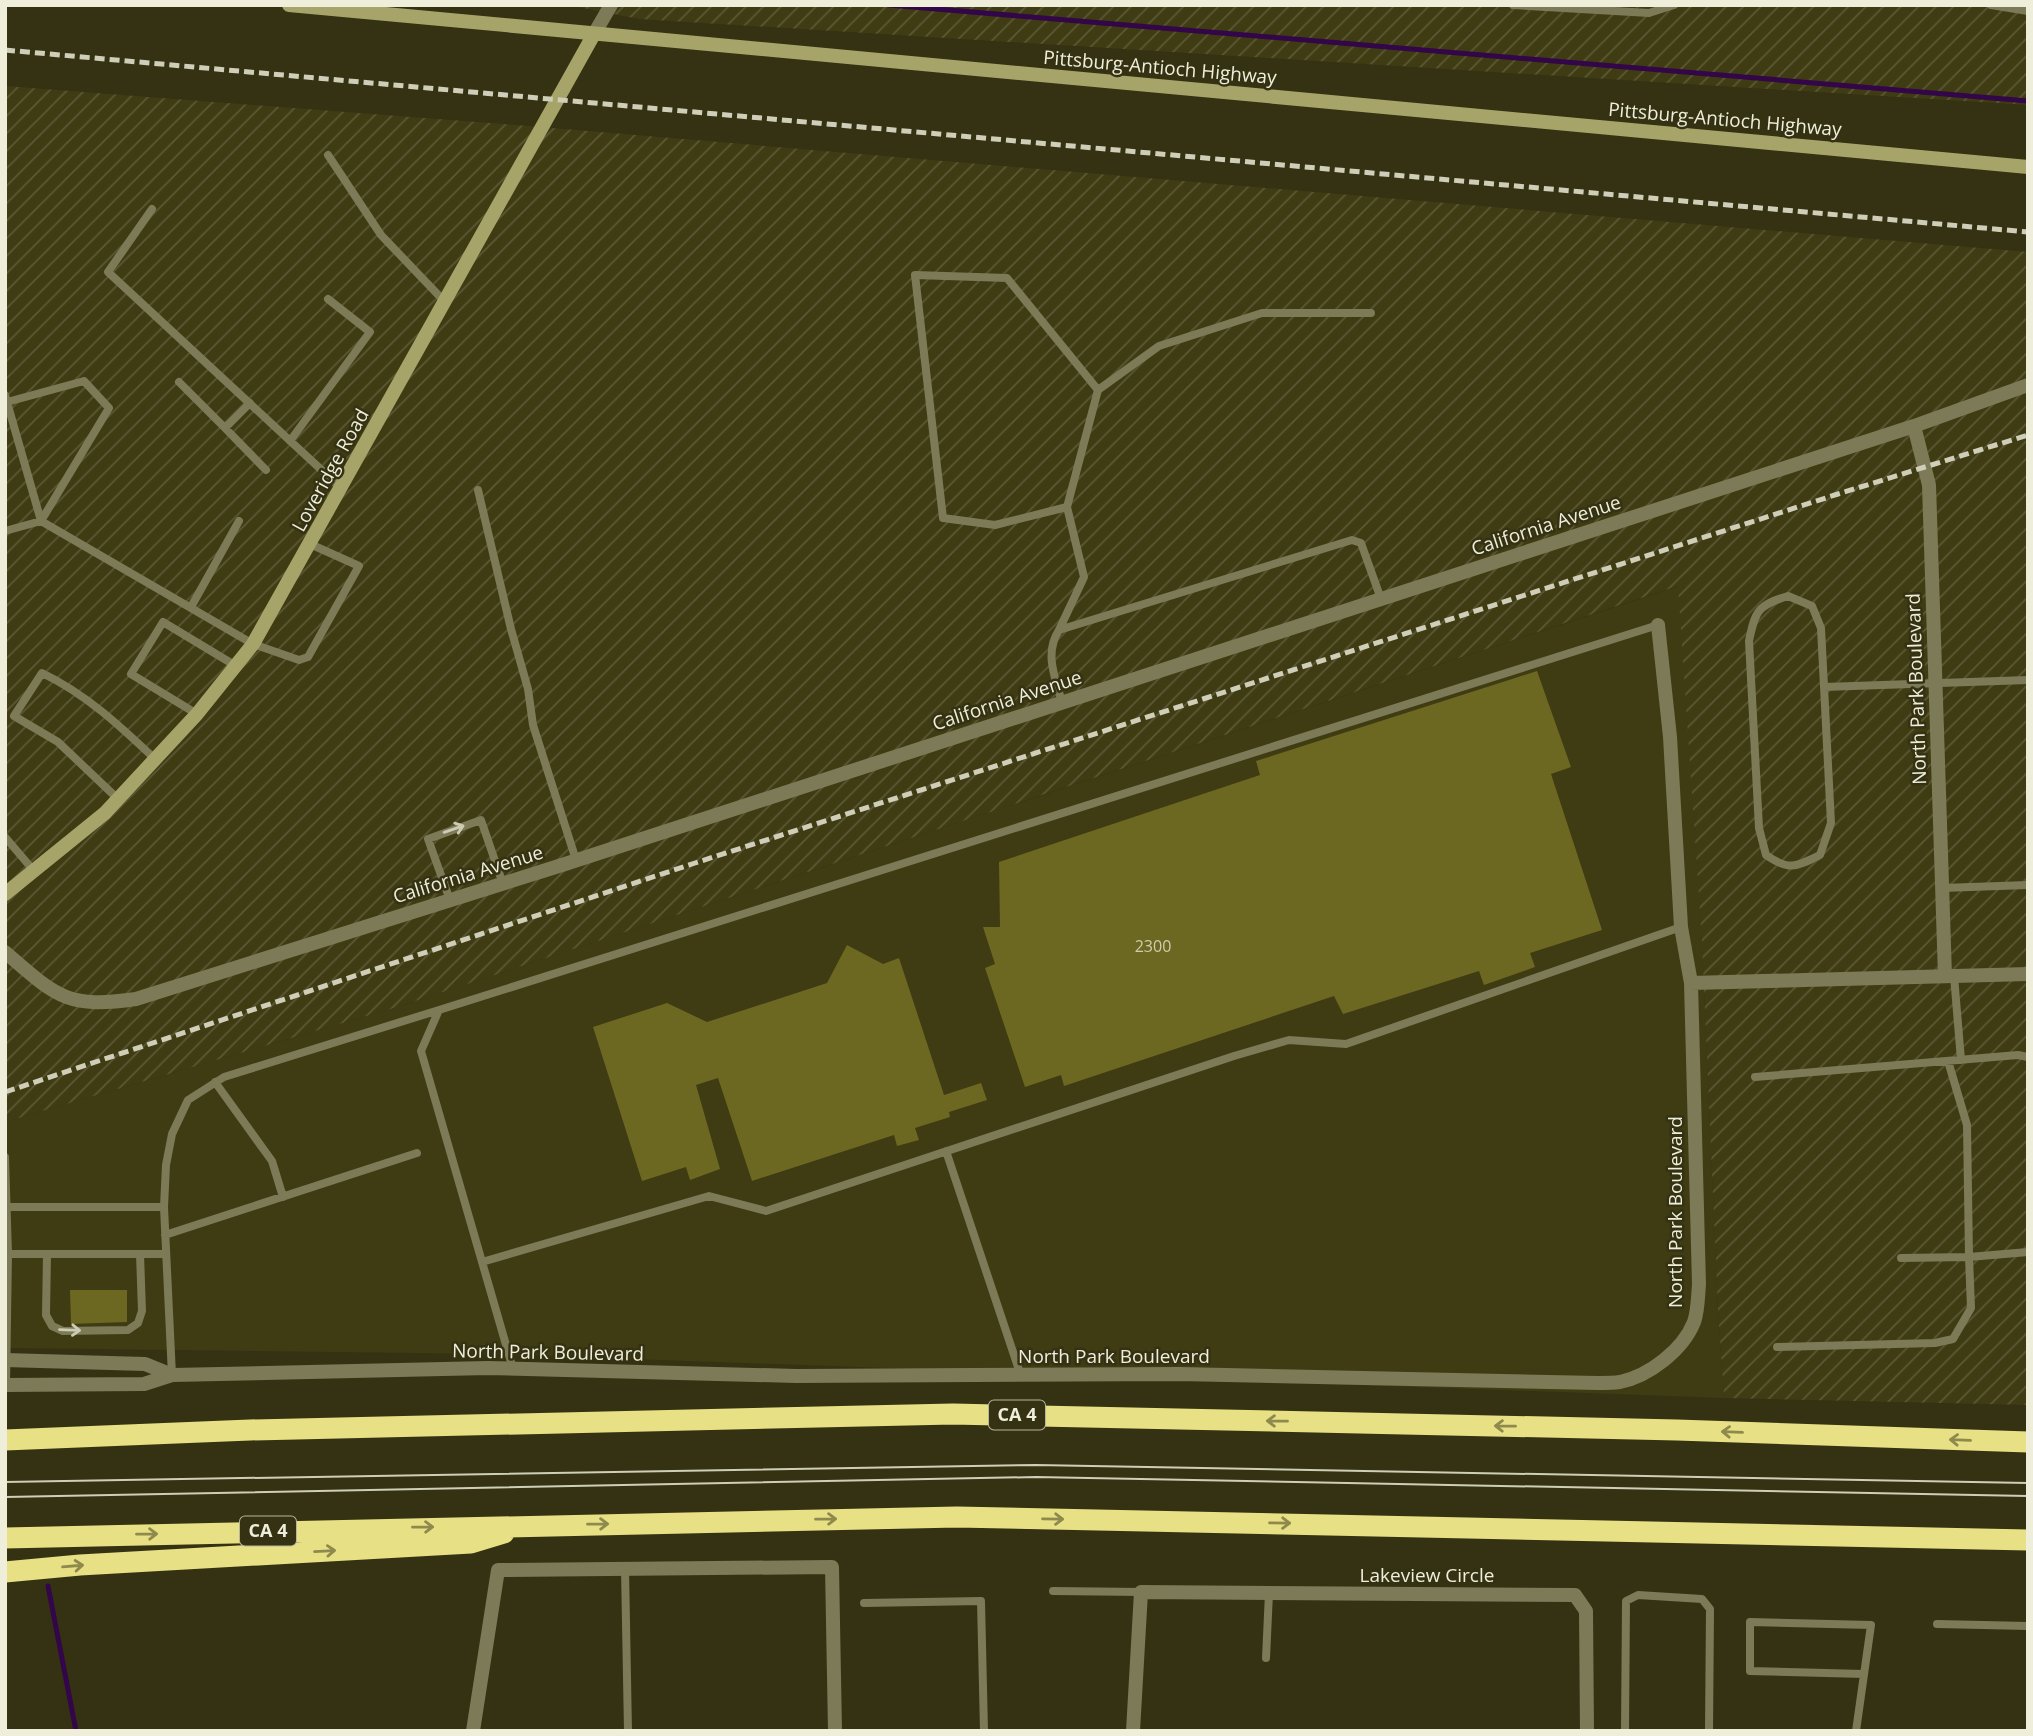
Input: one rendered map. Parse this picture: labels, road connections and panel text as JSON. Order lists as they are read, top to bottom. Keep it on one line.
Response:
{"streets":{"highway":["CA 4"],"main road":["Pittsburg-Antioch Highway","Loveridge Road"],"street":["California Avenue","North Park Boulevard","Lakeview Circle"]},"crossings":[["Pittsburg-Antioch Highway","Loveridge Road"],["California Avenue","North Park Boulevard"]],"house_numbers":["2300"]}
